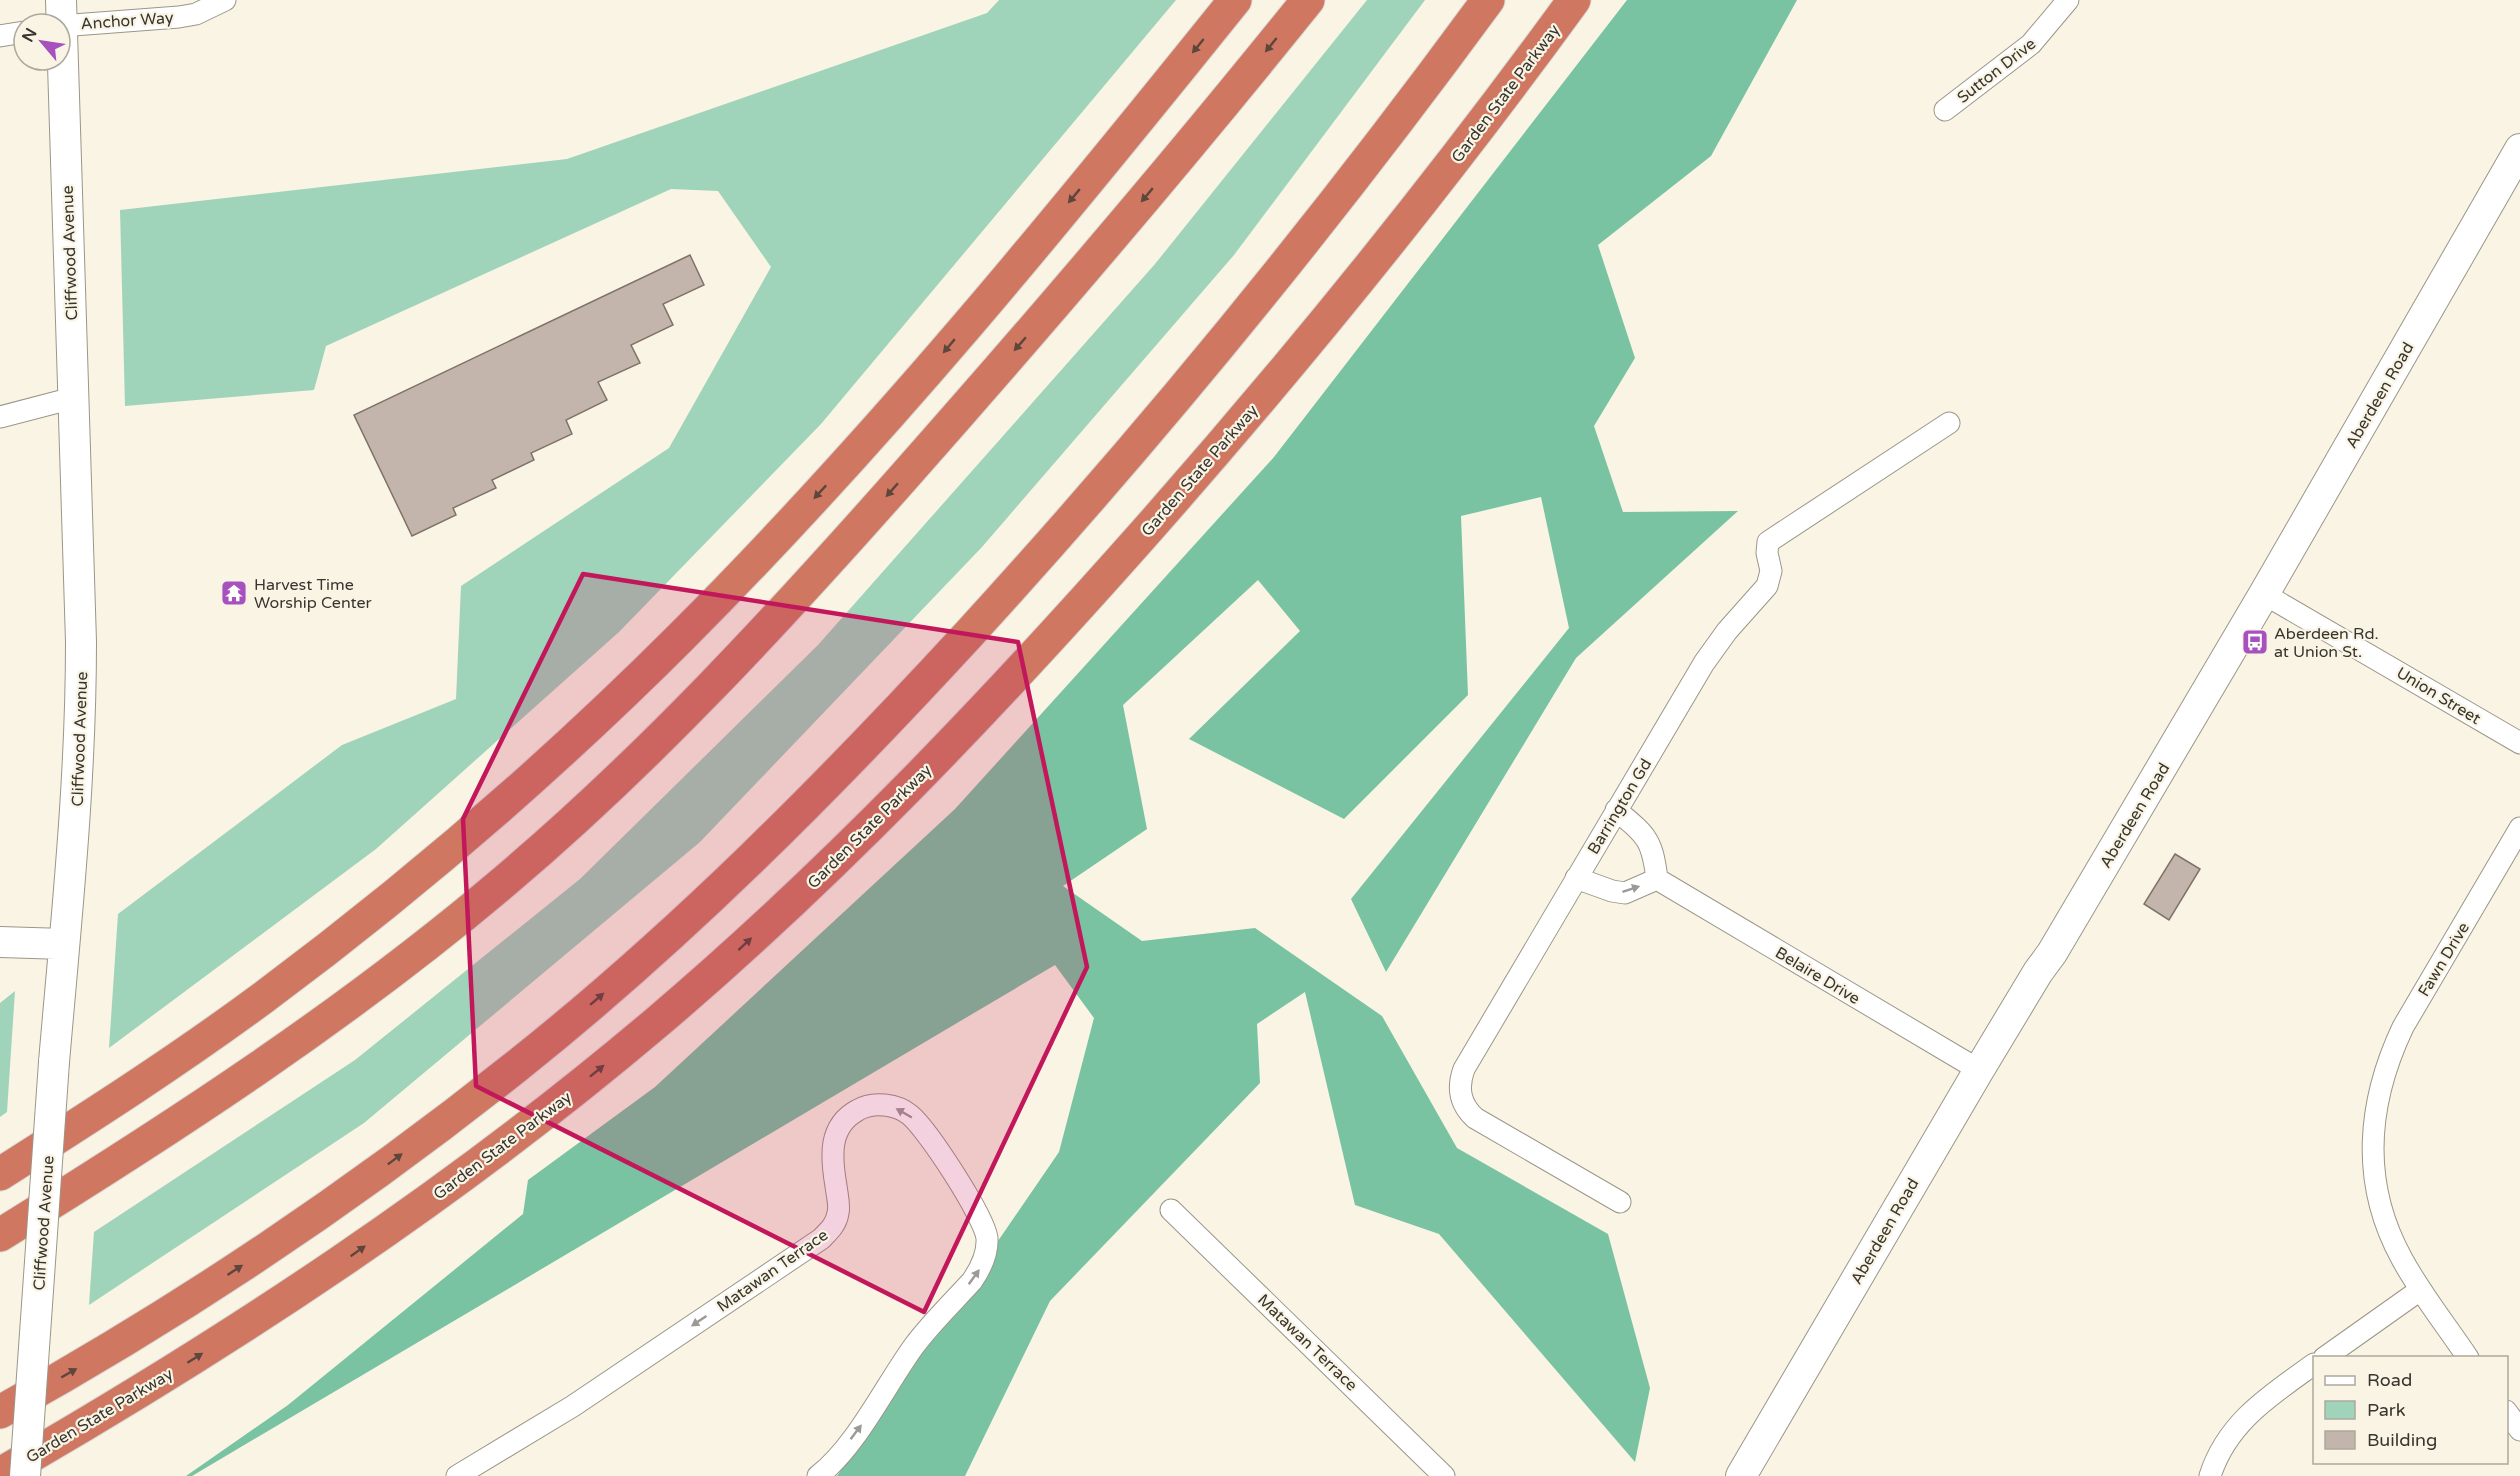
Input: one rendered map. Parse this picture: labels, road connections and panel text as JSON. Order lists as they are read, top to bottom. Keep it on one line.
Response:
{"streets":{"highway":["Garden State Parkway"],"street":["Anchor Way","Sutton Drive","Cliffwood Avenue","Aberdeen Road","Union Street","Barrington Gd","Fawn Drive","Belaire Drive","Matawan Terrace"]},"crossings":[["Aberdeen Road","Union Street"],["Aberdeen Road","Belaire Drive"]],"places":{"temple":["Harvest Time Worship Center"],"bus stop":["Aberdeen Rd. at Union St."]},"legend":["Road","Park","Building"],"north":"top left"}
